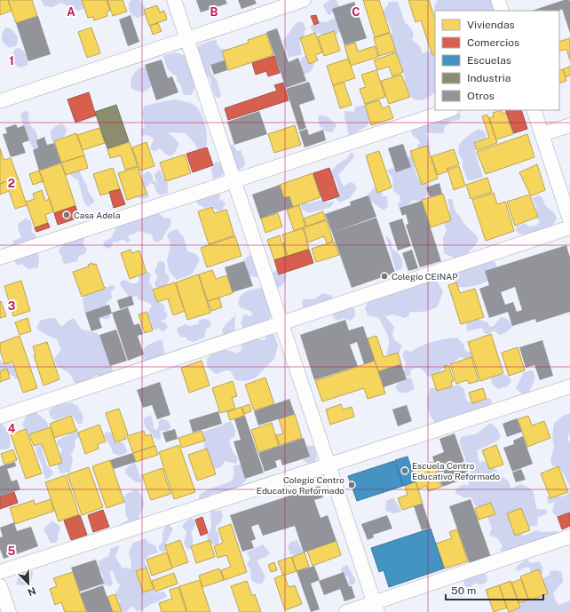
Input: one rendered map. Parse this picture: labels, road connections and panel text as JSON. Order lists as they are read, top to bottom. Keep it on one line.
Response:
{"places":["Casa Adela","Colegio CEINAP","Escuela Centro Educativo Reformado","Colegio Centro Educativo Reformado"],"legend":["Viviendas","Comercios","Escuelas","Industria","Otros"],"scale_bar":"50 m","north":"bottom right","grid":{"columns":["A","B","C"],"rows":["1","2","3","4","5"]}}
